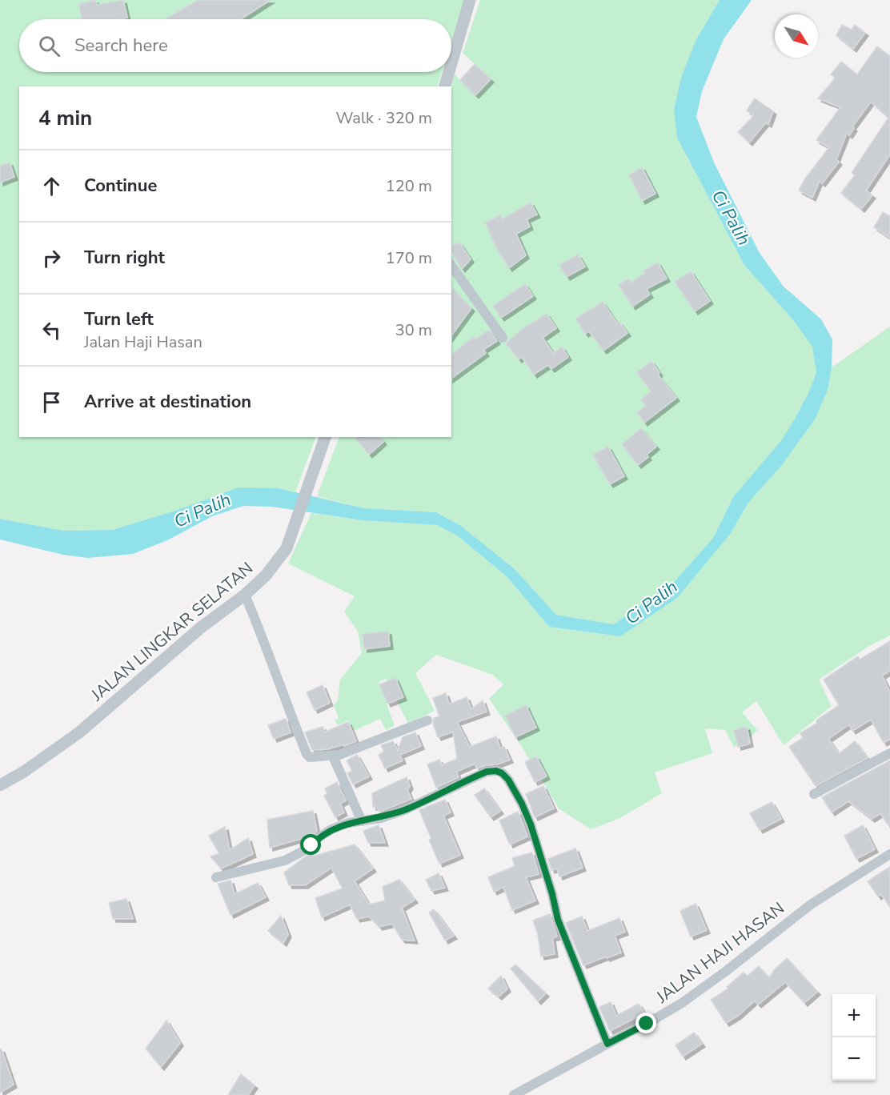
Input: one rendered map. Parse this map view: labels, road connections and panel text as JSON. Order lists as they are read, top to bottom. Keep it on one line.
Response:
{"streets":{"street":["JALAN LINGKAR SELATAN","JALAN HAJI HASAN"]},"water":["Ci Palih"],"north":"bottom right","page":{"search":"Search here","heading":["4 min","Walk · 320 m"],"list":[["Continue","120 m"],["Turn right","170 m"],["Turn left","Jalan Haji Hasan","30 m"],"Arrive at destination"],"map_buttons":["+","−"]}}
